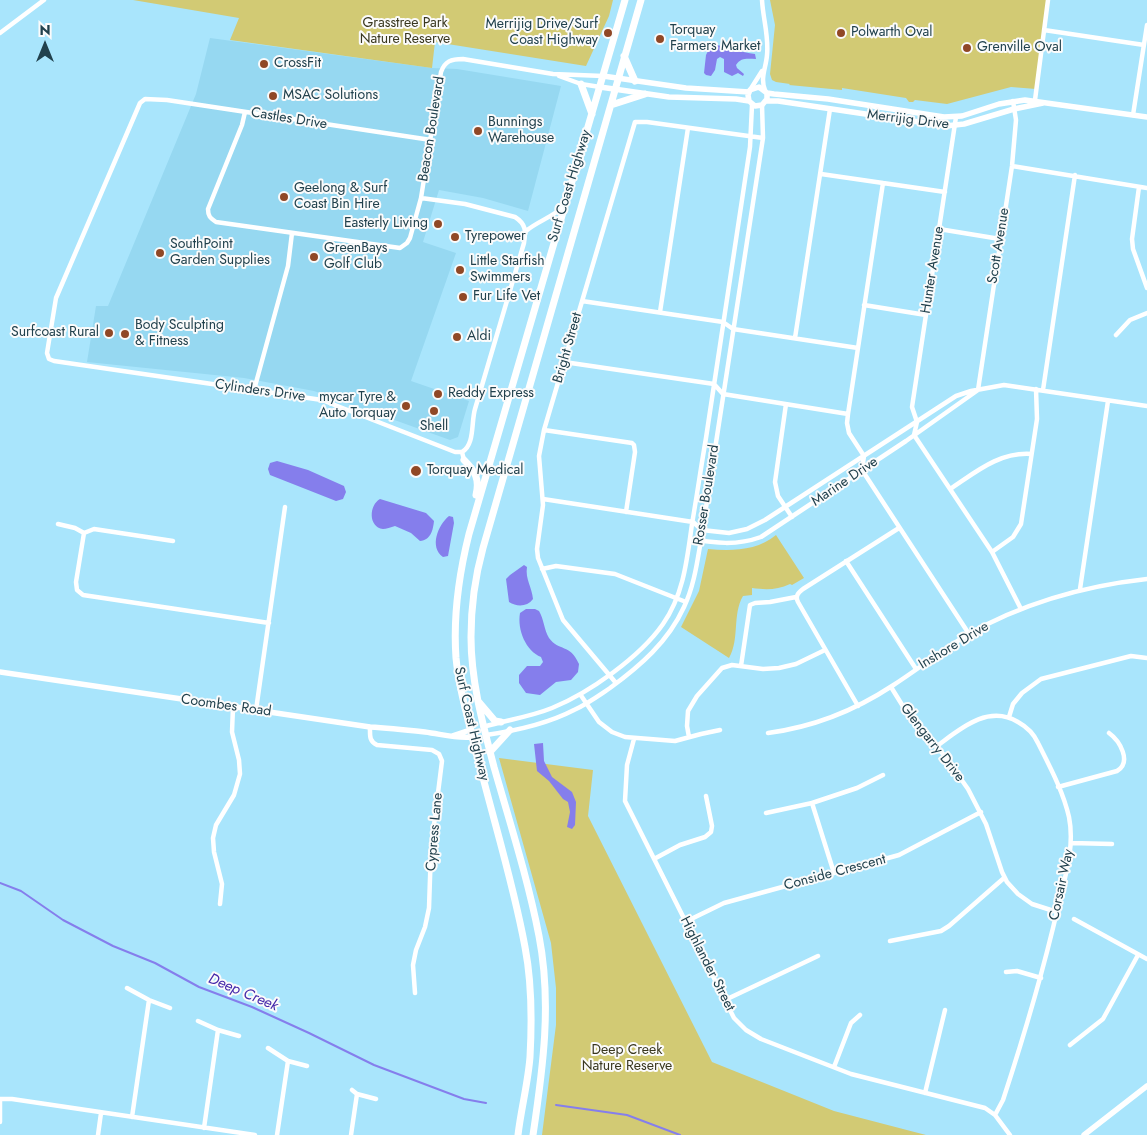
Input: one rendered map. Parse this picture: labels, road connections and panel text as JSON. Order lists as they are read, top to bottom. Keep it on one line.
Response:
{"streets":{"main road":["Surf Coast Highway"],"street":["Castles Drive","Merrijig Drive","Beacon Boulevard","Scott Avenue","Hunter Avenue","Bright Street","Cylinders Drive","Marine Drive","Rosser Boulevard","Inshore Drive","Coombes Road","Glengarry Drive","Cypress Lane","Conside Crescent","Corsair Way","Highlander Street"]},"crossings":[["Castles Drive","Beacon Boulevard"],["Castles Drive","Cylinders Drive"],["Merrijig Drive","Beacon Boulevard"],["Merrijig Drive","Surf Coast Highway"],["Merrijig Drive","Scott Avenue"],["Merrijig Drive","Hunter Avenue"],["Merrijig Drive","Rosser Boulevard"],["Beacon Boulevard","Surf Coast Highway"],["Surf Coast Highway","Rosser Boulevard"],["Surf Coast Highway","Coombes Road"],["Scott Avenue","Marine Drive"],["Hunter Avenue","Marine Drive"],["Bright Street","Rosser Boulevard"],["Marine Drive","Rosser Boulevard"],["Inshore Drive","Glengarry Drive"],["Coombes Road","Cypress Lane"],["Glengarry Drive","Conside Crescent"],["Glengarry Drive","Corsair Way"],["Conside Crescent","Highlander Street"],["Corsair Way","Highlander Street"]],"water":["Deep Creek"],"parks":["Grasstree Park Nature Reserve","Deep Creek Nature Reserve"],"places":["Merrijig Drive/Surf Coast Highway","Polwarth Oval","Torquay Farmers Market","Grenville Oval","CrossFit","MSAC Solutions","Bunnings Warehouse","Geelong & Surf Coast Bin Hire","Easterly Living","Tyrepower","SouthPoint Garden Supplies","GreenBays Golf Club","Little Starfish Swimmers","Fur Life Vet","Surfcoast Rural","Body Sculpting & Fitness","Aldi","Reddy Express","mycar Tyre & Auto Torquay","Shell","Torquay Medical"],"north":"top"}
